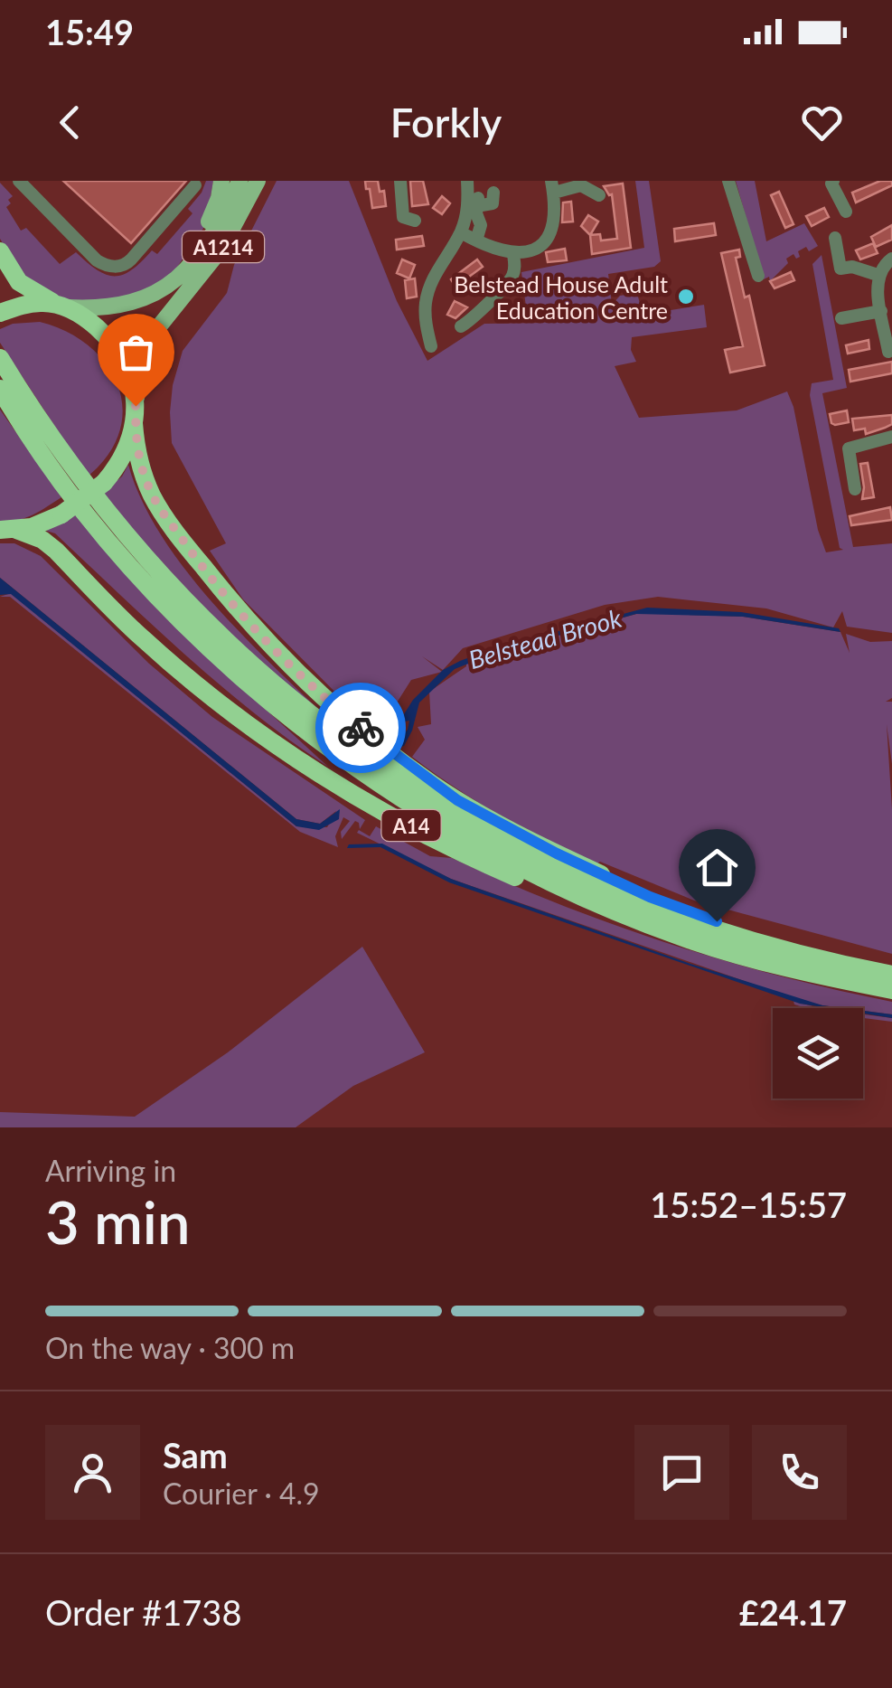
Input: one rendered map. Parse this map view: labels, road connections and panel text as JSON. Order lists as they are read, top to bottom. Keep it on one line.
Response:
{"streets":{"highway":["A14"],"main road":["A1214"]},"crossings":[["A1214","A14"]],"water":["Belstead Brook"],"places":["Belstead House Adult Education Centre"],"page":{"status":"15:49","header":"Forkly","heading":["3 min","Arriving in","15:52–15:57"],"panel":["Sam","Courier · 4.9","Order #1738","£24.17"],"bar":"On the way · 300 m"}}
